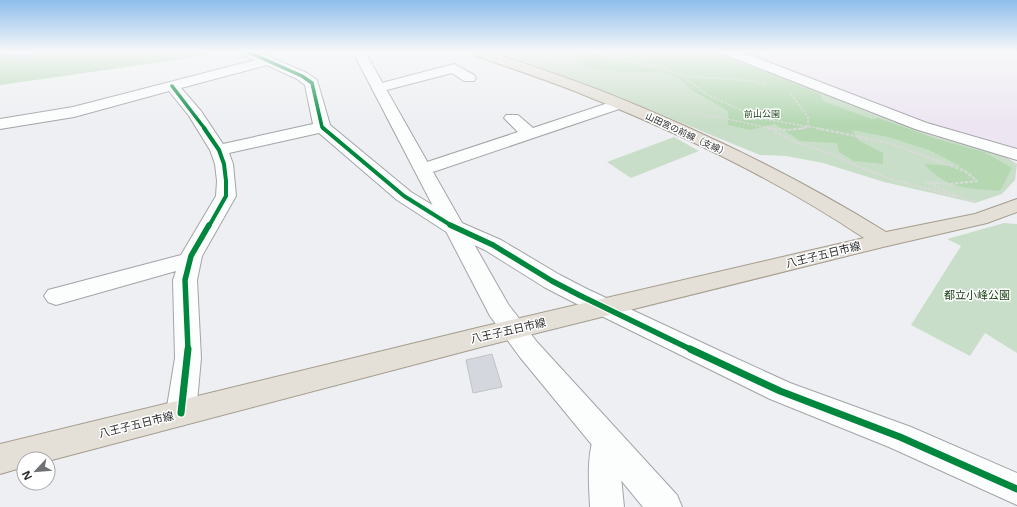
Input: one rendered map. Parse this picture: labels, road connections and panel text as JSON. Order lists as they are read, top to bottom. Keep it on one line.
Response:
{"streets":{"main road":["山田宮の前線（支線）","八王子五日市線"]},"crossings":[["山田宮の前線（支線）","八王子五日市線"]],"parks":["前山公園","都立小峰公園"],"north":"bottom left"}
